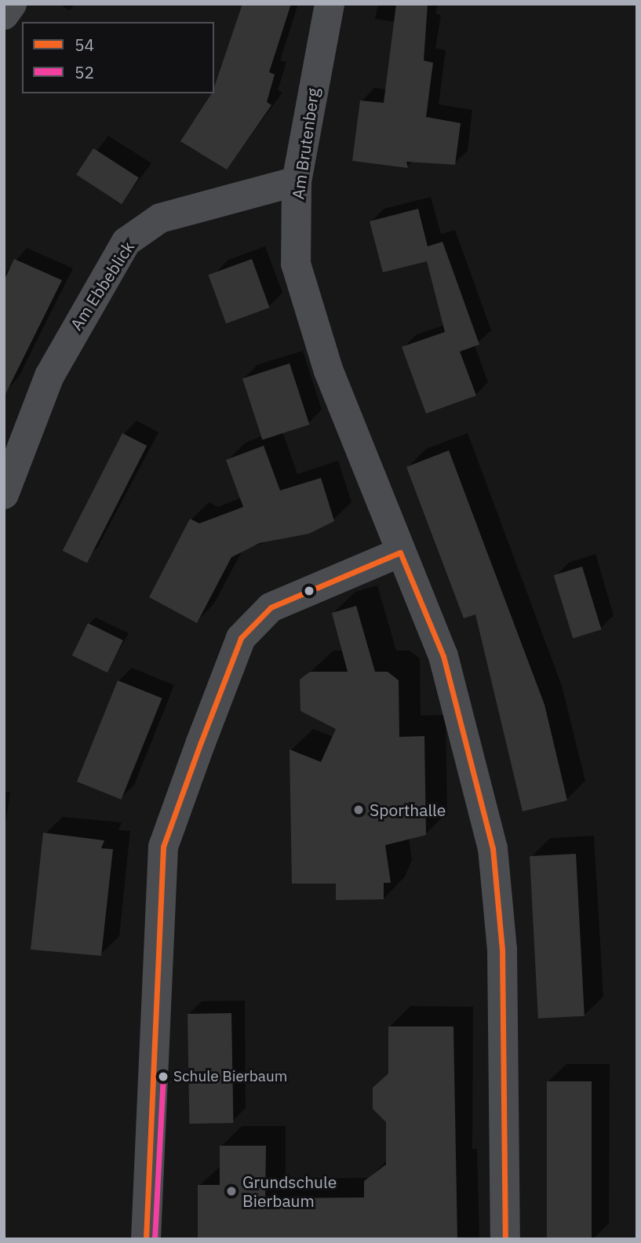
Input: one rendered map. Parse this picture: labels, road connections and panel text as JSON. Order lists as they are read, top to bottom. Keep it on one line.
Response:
{"streets":{"street":["Am Brutenberg","Am Ebbeblick"]},"crossings":[["Am Brutenberg","Am Ebbeblick"]],"places":["Sporthalle","Schule Bierbaum","Grundschule Bierbaum"],"lines":["transit line 54","transit line 52"],"legend":["54","52"]}
